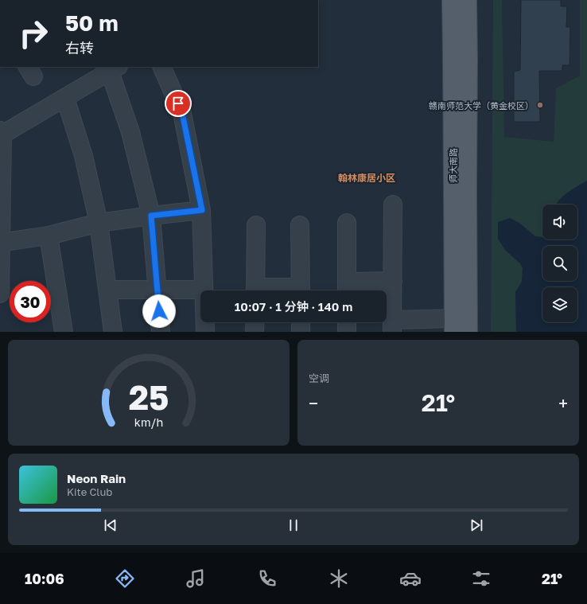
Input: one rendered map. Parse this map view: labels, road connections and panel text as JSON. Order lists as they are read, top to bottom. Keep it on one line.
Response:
{"streets":{"main road":["师大南路"]},"districts":["翰林康居小区"],"places":["赣南师范大学（黄金校区）"],"page":{"turn":["50 m","右转"],"limit":"30","trip":"10:07 · 1 分钟 · 140 m","tile":"空调","heat":["−","21°","+"],"song":["Neon Rain","Kite Club"],"tabs":["10:06","21°"],"gauge":["25","km/h"]}}
